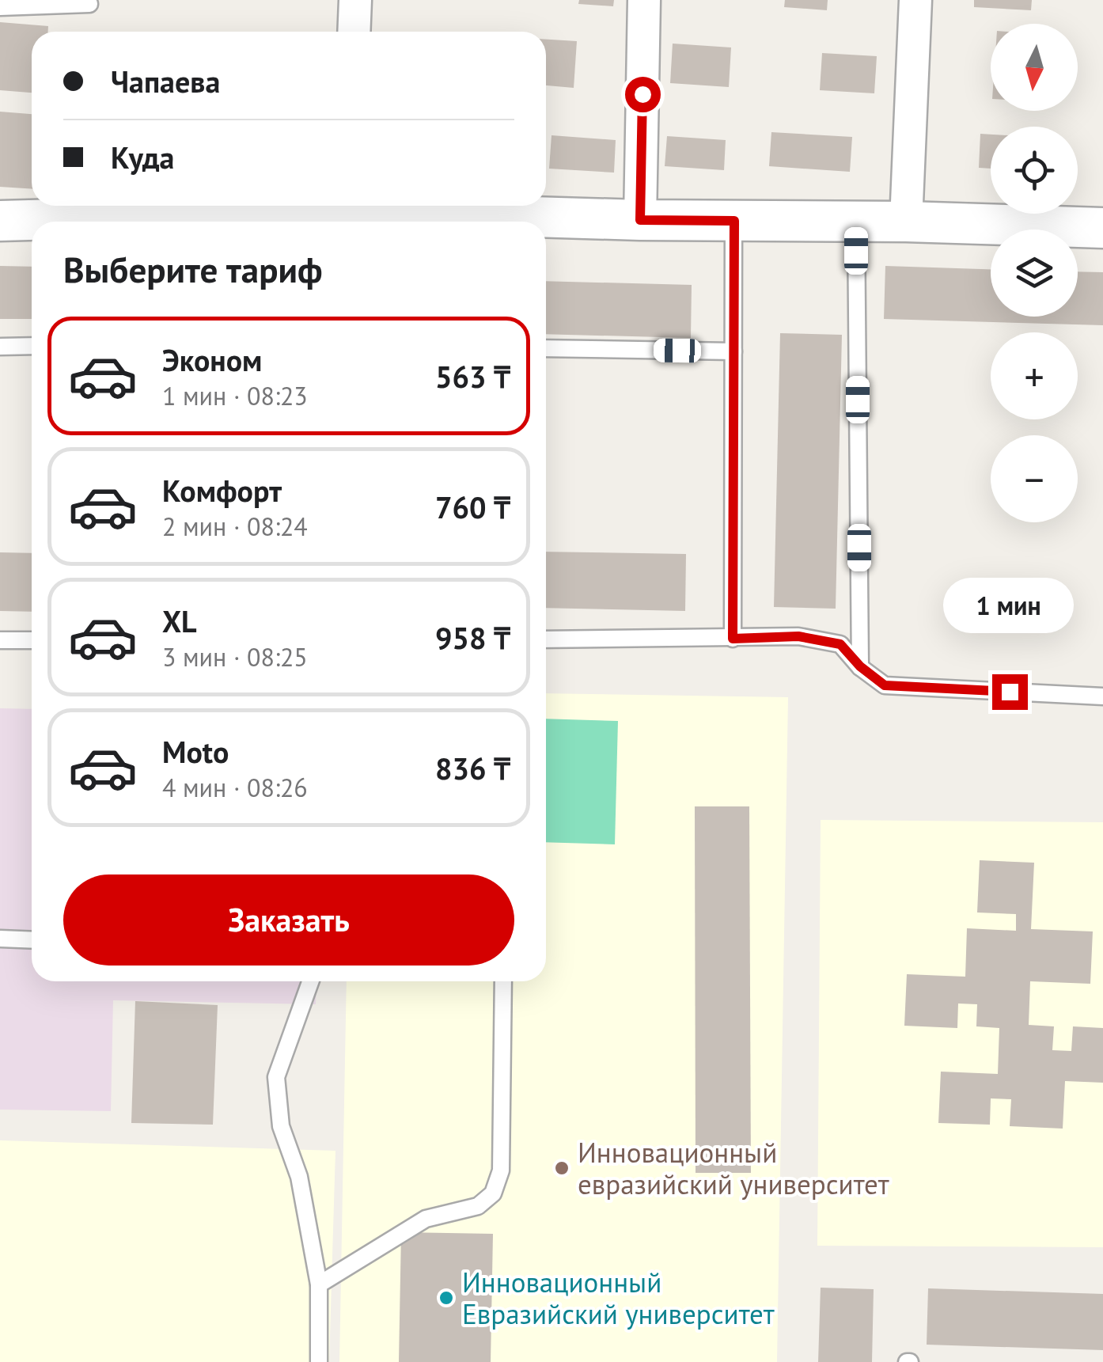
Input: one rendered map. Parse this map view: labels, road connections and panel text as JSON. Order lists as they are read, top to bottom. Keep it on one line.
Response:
{"places":["Инновационный евразийский университет","Инновационный Евразийский университет"],"north":"bottom","page":{"map_buttons":["+","−"],"banner":["Чапаева","Куда"],"heading":"Выберите тариф","list":[{"name":"Эконом","note":"1 мин · 08:23","value":"563 ₸"},{"name":"Комфорт","note":"2 мин · 08:24","value":"760 ₸"},{"name":"XL","note":"3 мин · 08:25","value":"958 ₸"},{"name":"Moto","note":"4 мин · 08:26","value":"836 ₸"}],"bubble":"1 мин","buttons":"Заказать"}}
